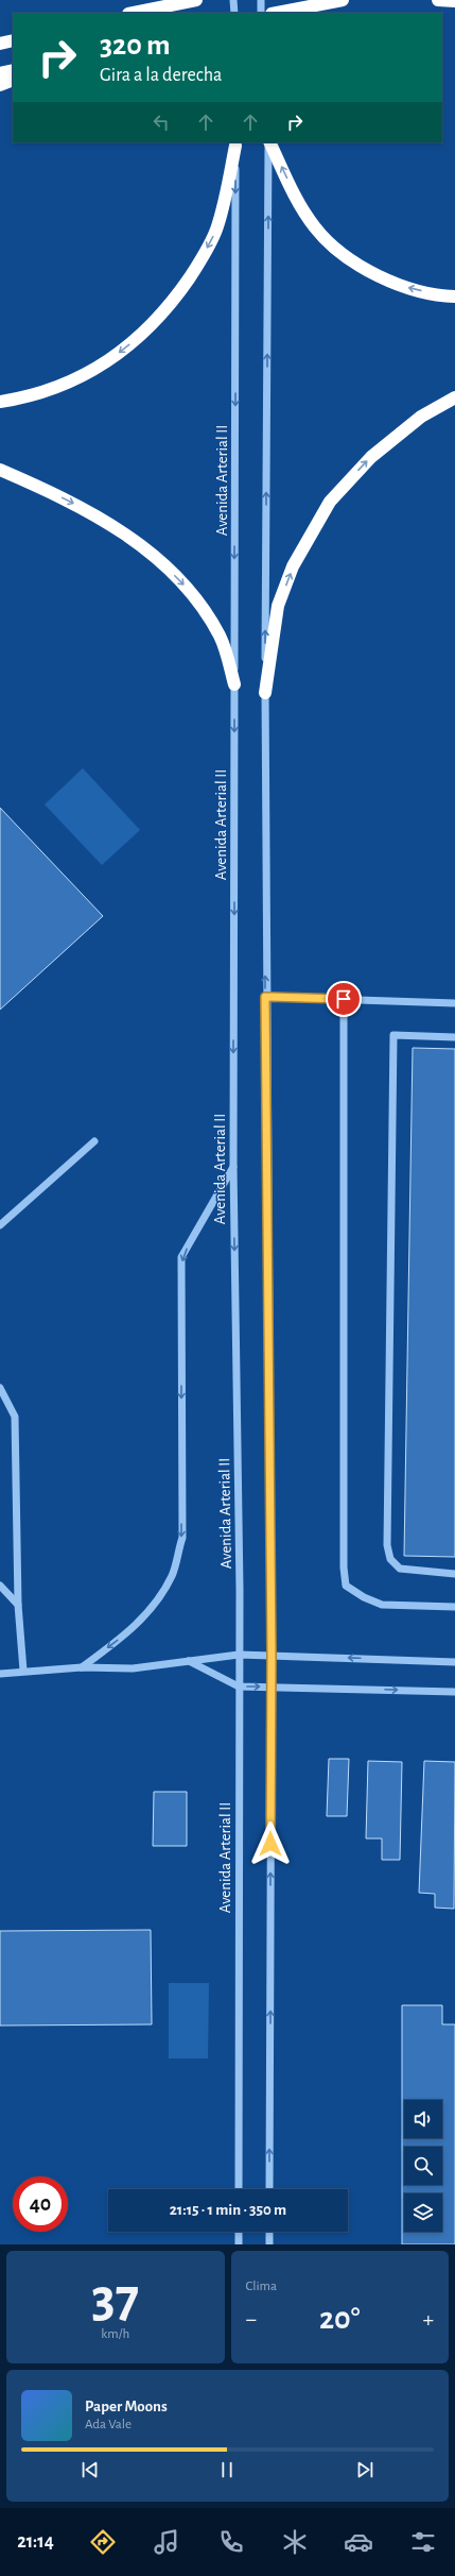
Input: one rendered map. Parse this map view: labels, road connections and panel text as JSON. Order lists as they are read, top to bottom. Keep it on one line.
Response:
{"streets":{"street":["Avenida Arterial II"]},"page":{"turn":["320 m","Gira a la derecha"],"limit":"40","trip":"21:15 · 1 min · 350 m","tile":[["37","km/h"],"Clima"],"heat":["−","20°","+"],"song":["Paper Moons","Ada Vale"],"tabs":"21:14"}}
